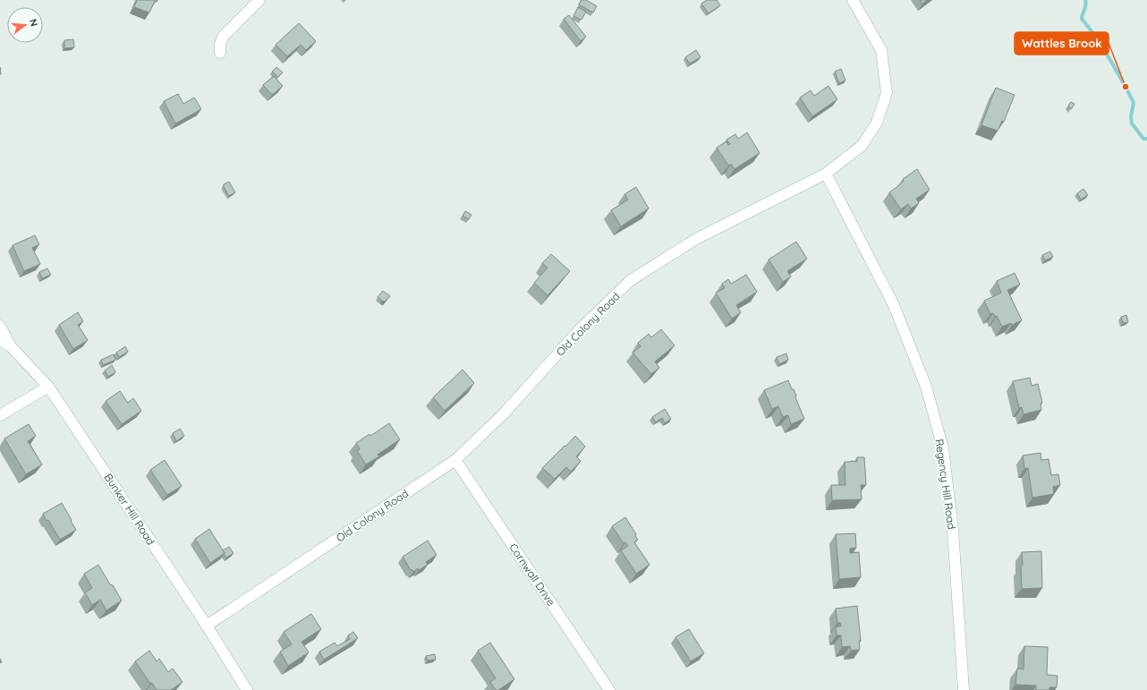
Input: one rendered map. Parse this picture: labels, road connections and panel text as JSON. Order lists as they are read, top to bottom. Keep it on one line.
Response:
{"streets":{"street":["Old Colony Road","Regency Hill Road","Bunker Hill Road","Cornwall Drive"]},"crossings":[["Old Colony Road","Regency Hill Road"],["Old Colony Road","Bunker Hill Road"],["Old Colony Road","Cornwall Drive"]],"places":["Wattles Brook"],"north":"right"}
